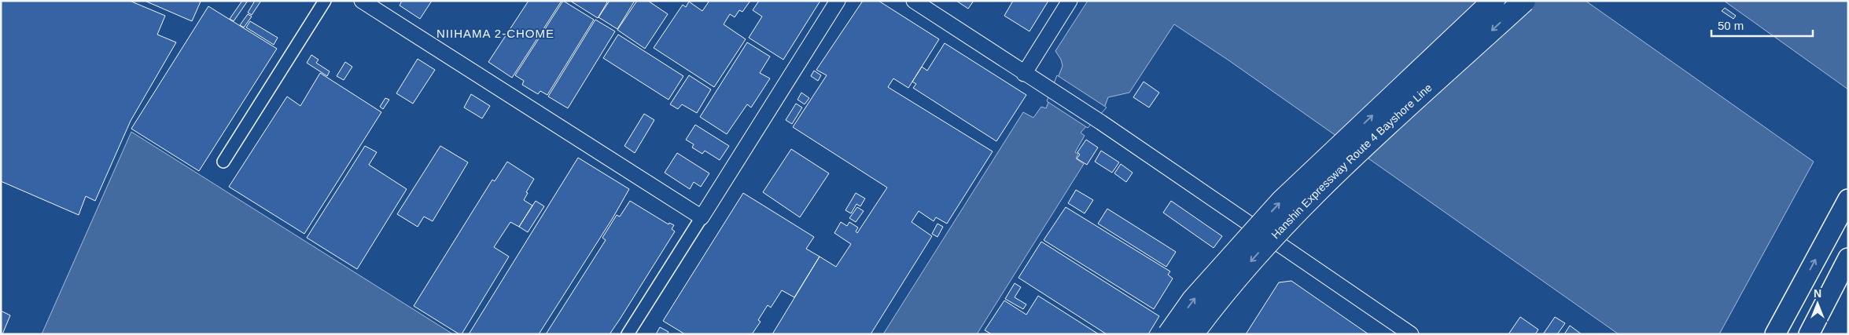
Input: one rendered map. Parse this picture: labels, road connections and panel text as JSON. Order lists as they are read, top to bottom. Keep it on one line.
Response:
{"streets":{"highway":["Hanshin Expressway Route 4 Bayshore Line"]},"districts":["NIIHAMA 2-CHOME"],"scale_bar":"50 m","north":"top"}
